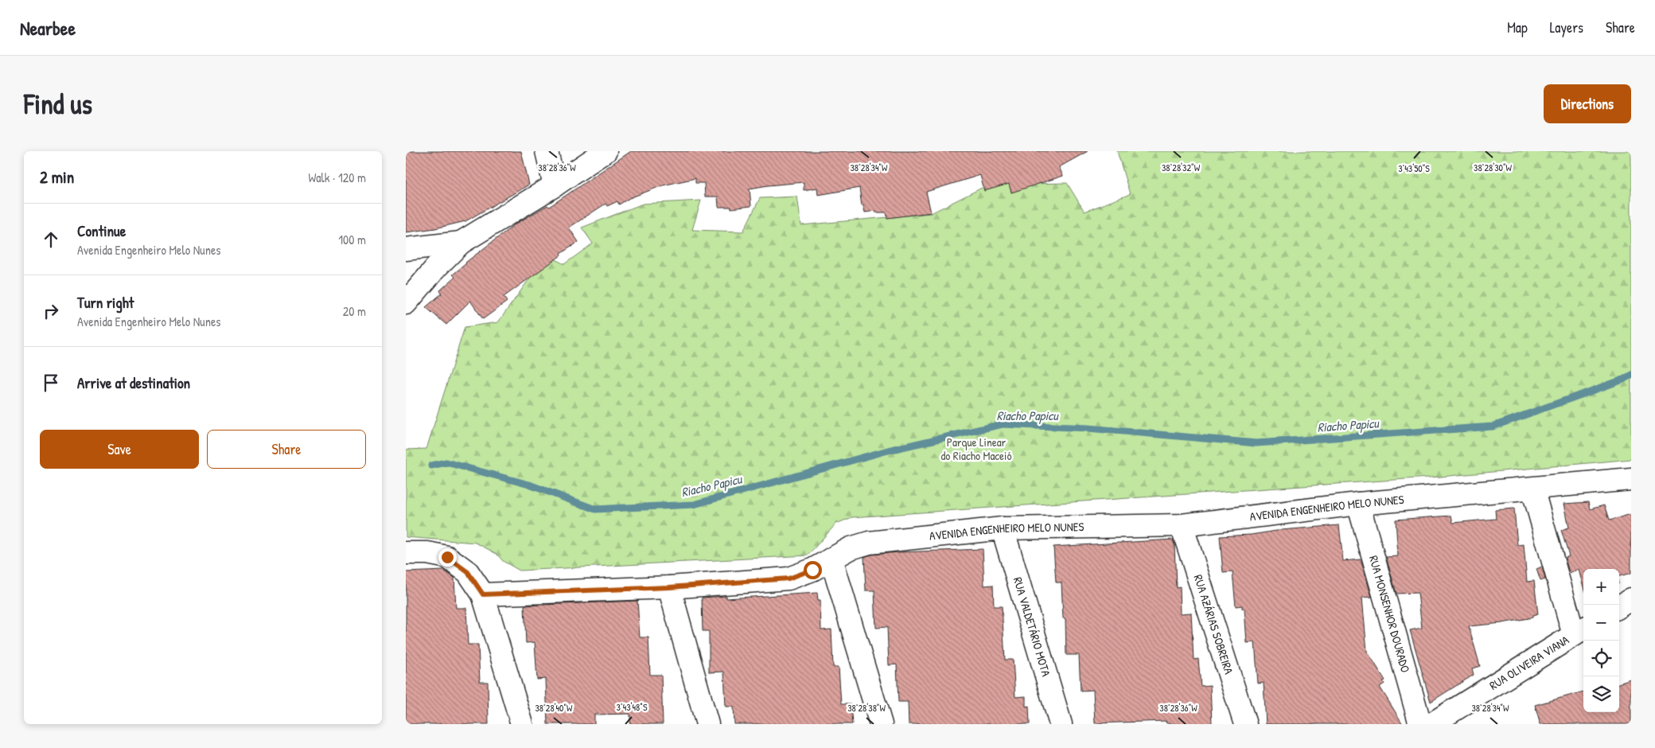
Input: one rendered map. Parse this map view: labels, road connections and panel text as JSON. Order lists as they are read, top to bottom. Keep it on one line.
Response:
{"streets":{"street":["AVENIDA ENGENHEIRO MELO NUNES","RUA MONSENHOR DOURADO","RUA AZÁRIAS SOBREIRA","RUA VALDETÁRIO MOTA","RUA OLIVEIRA VIANA"]},"crossings":[["AVENIDA ENGENHEIRO MELO NUNES","RUA MONSENHOR DOURADO"],["AVENIDA ENGENHEIRO MELO NUNES","RUA AZÁRIAS SOBREIRA"],["AVENIDA ENGENHEIRO MELO NUNES","RUA VALDETÁRIO MOTA"]],"water":["Riacho Papicu"],"parks":["Parque Linear do Riacho Maceió"],"page":{"header":"Nearbee","nav":["Map","Layers","Share"],"buttons":["Directions",["Save","Share"]],"title":"Find us","heading":["2 min","Walk · 120 m"],"list":[["Continue","Avenida Engenheiro Melo Nunes","100 m"],["Turn right","Avenida Engenheiro Melo Nunes","20 m"],"Arrive at destination"],"map_buttons":["+","−"]},"coordinates":["38°28'36\"W","38°28'34\"W","38°28'32\"W","38°28'30\"W","3°43'50\"S","3°43'48\"S","38°28'40\"W","38°28'38\"W"]}
